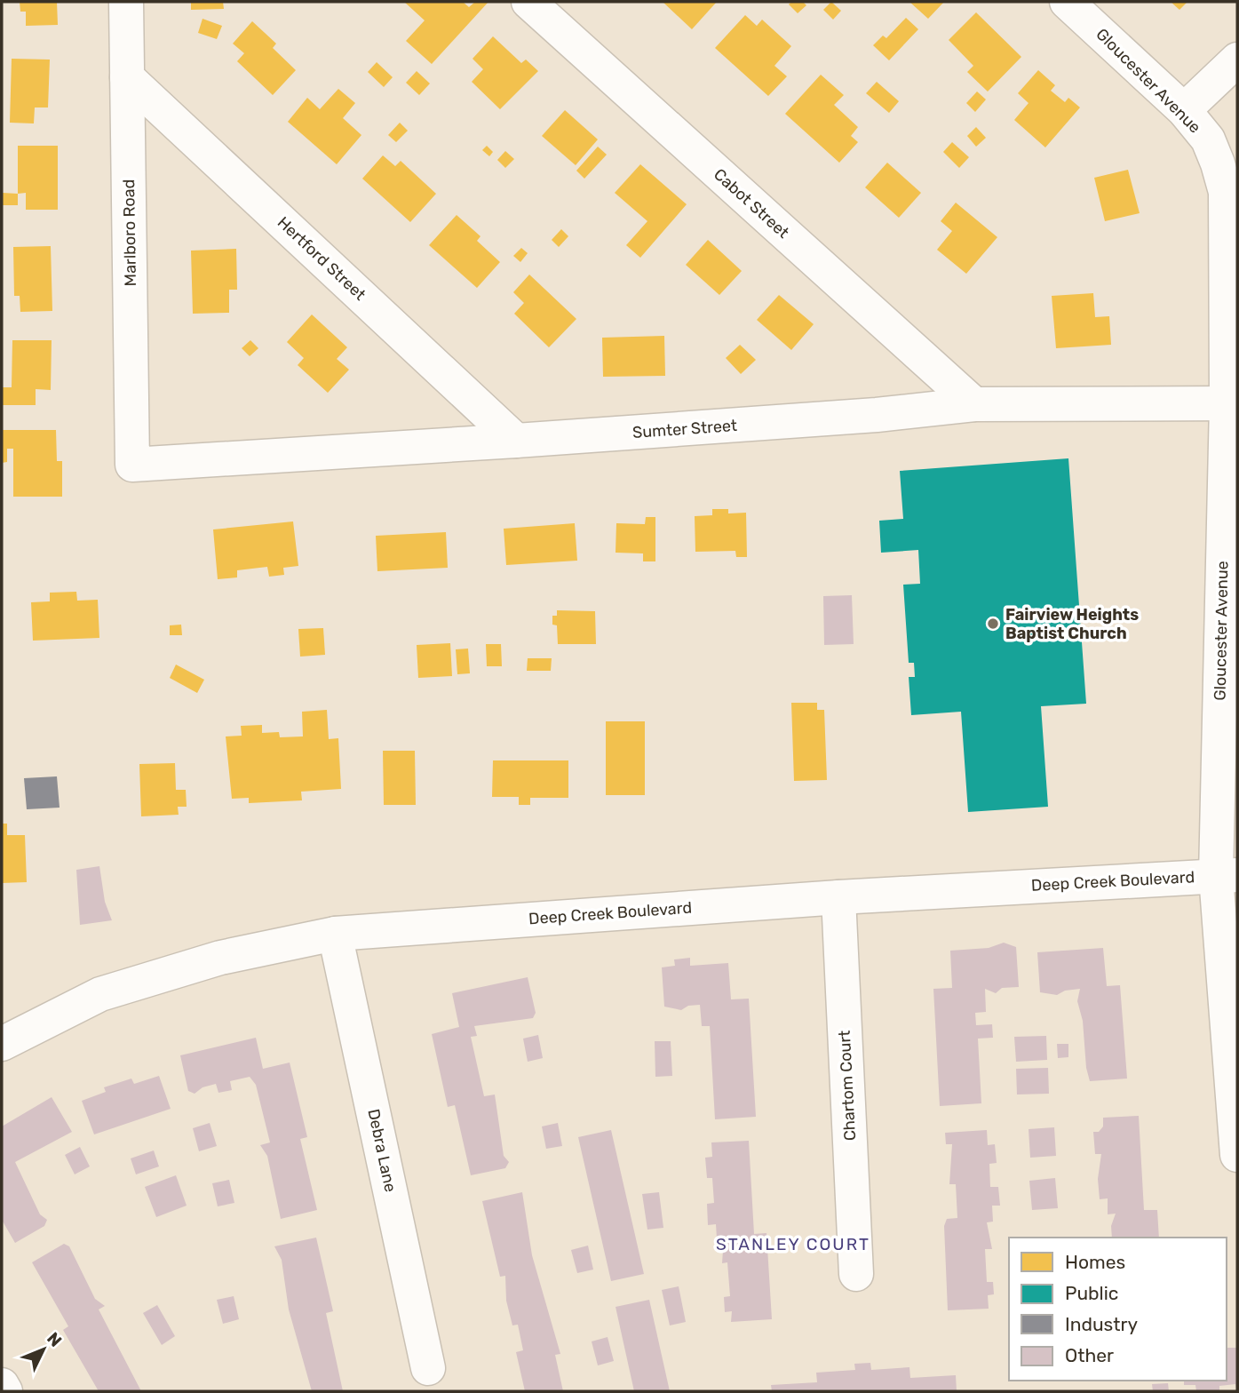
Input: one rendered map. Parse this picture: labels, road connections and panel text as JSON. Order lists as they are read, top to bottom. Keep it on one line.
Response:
{"streets":{"street":["Gloucester Avenue","Cabot Street","Marlboro Road","Hertford Street","Sumter Street","Deep Creek Boulevard","Chartom Court","Debra Lane"]},"crossings":[["Gloucester Avenue","Sumter Street"],["Gloucester Avenue","Deep Creek Boulevard"],["Cabot Street","Sumter Street"],["Marlboro Road","Hertford Street"],["Marlboro Road","Sumter Street"],["Hertford Street","Sumter Street"],["Deep Creek Boulevard","Chartom Court"],["Deep Creek Boulevard","Debra Lane"]],"districts":["STANLEY COURT"],"places":["Fairview Heights Baptist Church"],"legend":["Homes","Public","Industry","Other"],"north":"top right"}
